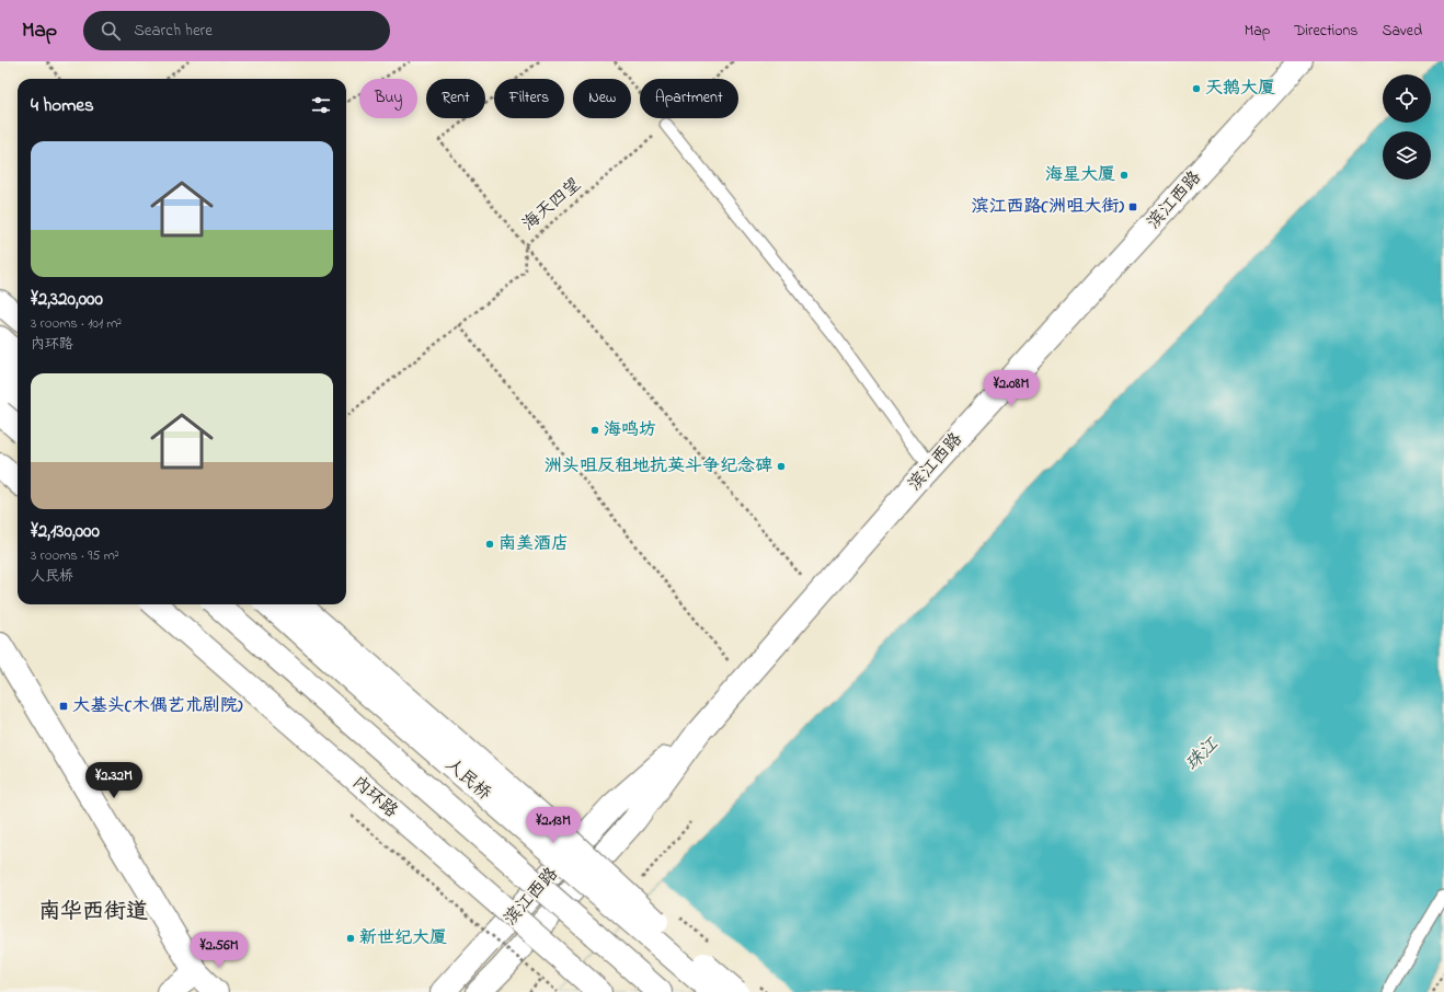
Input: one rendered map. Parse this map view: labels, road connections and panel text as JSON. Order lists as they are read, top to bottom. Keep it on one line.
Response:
{"streets":{"main road":["滨江西路","人民桥","内环路"],"path":["海天四望"]},"districts":["南华西街道"],"water":["珠江"],"places":{"other":["天鹅大厦","海星大厦","海鸣坊","洲头咀反租地抗英斗争纪念碑","南美酒店","新世纪大厦"],"transit":["滨江西路(洲咀大街)","大基头(木偶艺术剧院)"]},"page":{"header":"Map","search":"Search here","nav":["Map","Directions","Saved"],"chip":["Buy","Rent","Filters","New","Apartment"],"heading":"4 homes","list":[{"name":"¥2,320,000","note":"3 rooms · 101 m² · 内环路"},{"name":"¥2,130,000","note":"3 rooms · 95 m² · 人民桥"}],"price":["¥2.08M","¥2.32M","¥2.13M","¥2.56M"]}}
